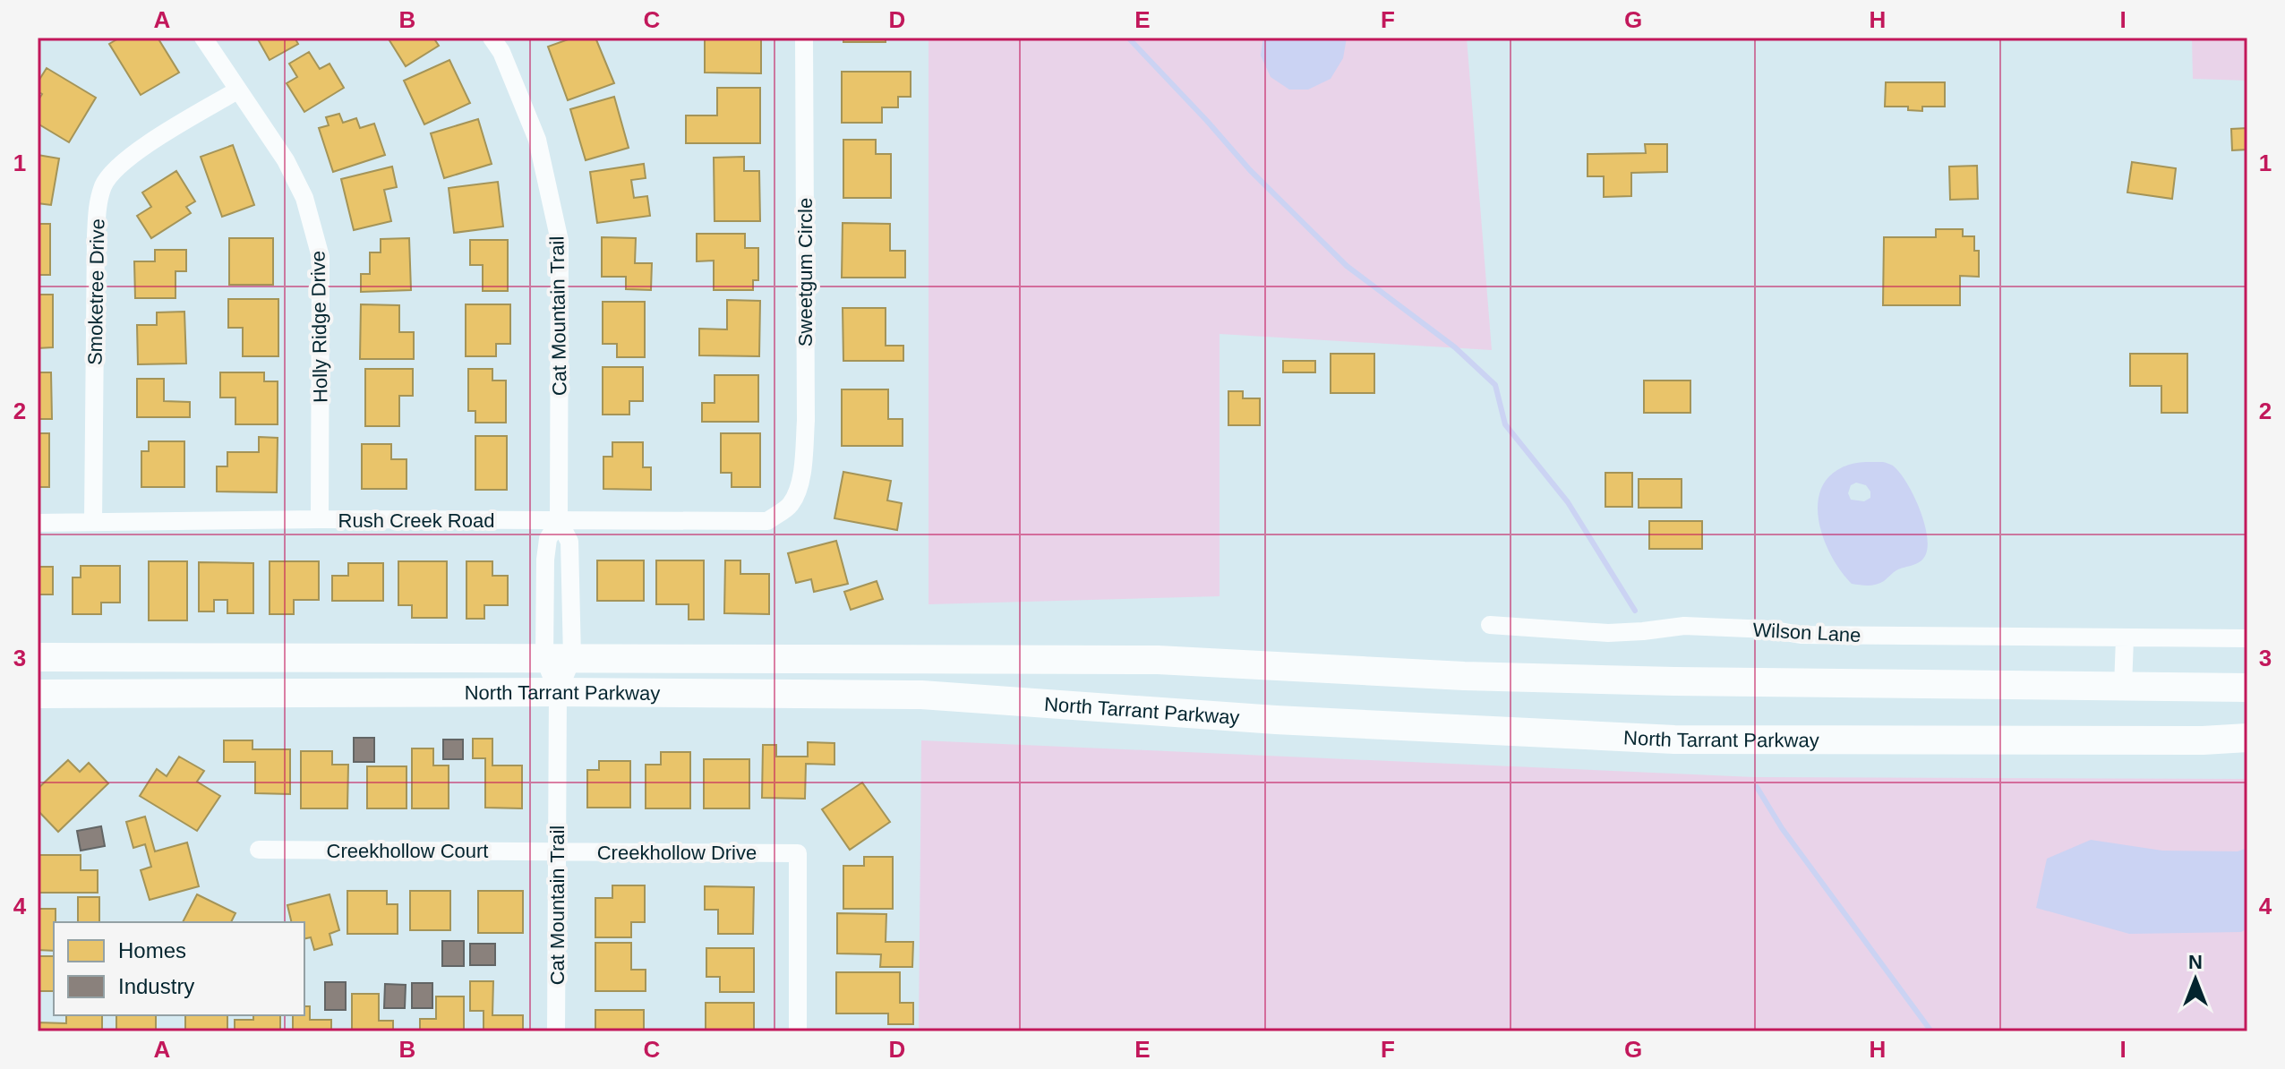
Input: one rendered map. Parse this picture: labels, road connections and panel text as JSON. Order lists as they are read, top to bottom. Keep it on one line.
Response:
{"streets":{"main road":["North Tarrant Parkway"],"street":["Sweetgum Circle","Smoketree Drive","Cat Mountain Trail","Holly Ridge Drive","Rush Creek Road","Wilson Lane","Creekhollow Court","Creekhollow Drive"]},"crossings":[["Sweetgum Circle","Rush Creek Road"],["Smoketree Drive","Holly Ridge Drive"],["Smoketree Drive","Rush Creek Road"],["Cat Mountain Trail","Rush Creek Road"],["Cat Mountain Trail","North Tarrant Parkway"],["Cat Mountain Trail","Creekhollow Court"],["Cat Mountain Trail","Creekhollow Drive"],["Holly Ridge Drive","Rush Creek Road"],["Creekhollow Court","Creekhollow Drive"]],"legend":["Homes","Industry"],"north":"top","grid":{"columns":["A","B","C","D","E","F","G","H","I"],"rows":["1","2","3","4"]}}
